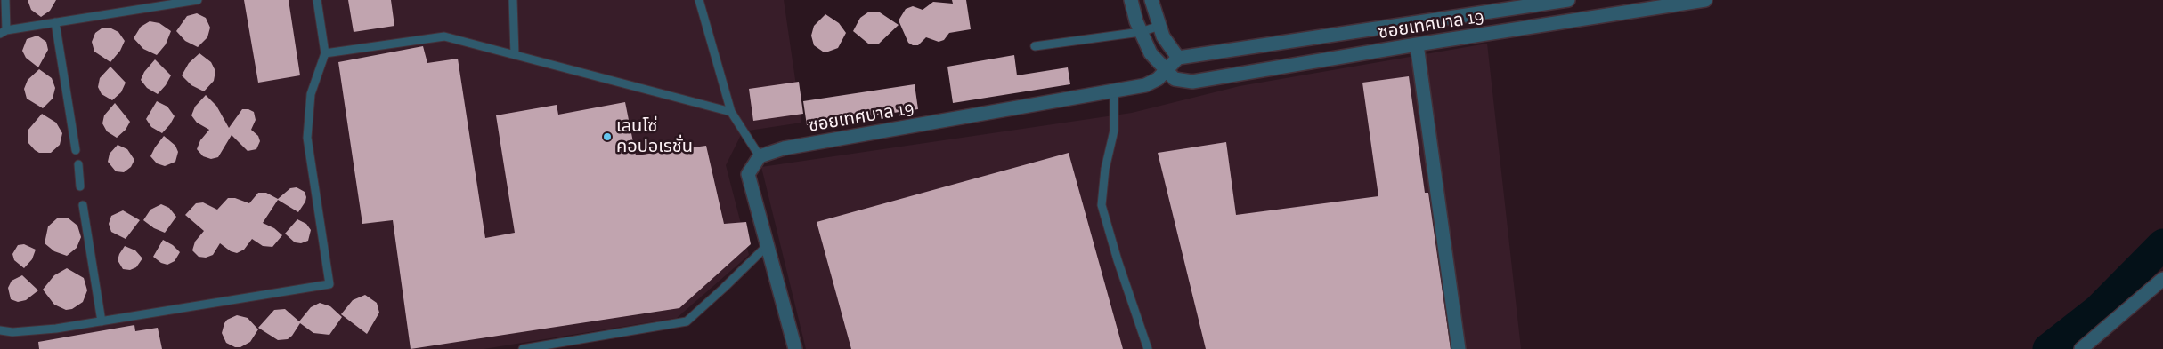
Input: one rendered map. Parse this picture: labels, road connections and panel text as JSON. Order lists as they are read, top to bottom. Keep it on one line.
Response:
{"streets":{"street":["ซอยเทศบาล 19"]},"places":["เลนโซ่ คอปอเรชั่น"]}
